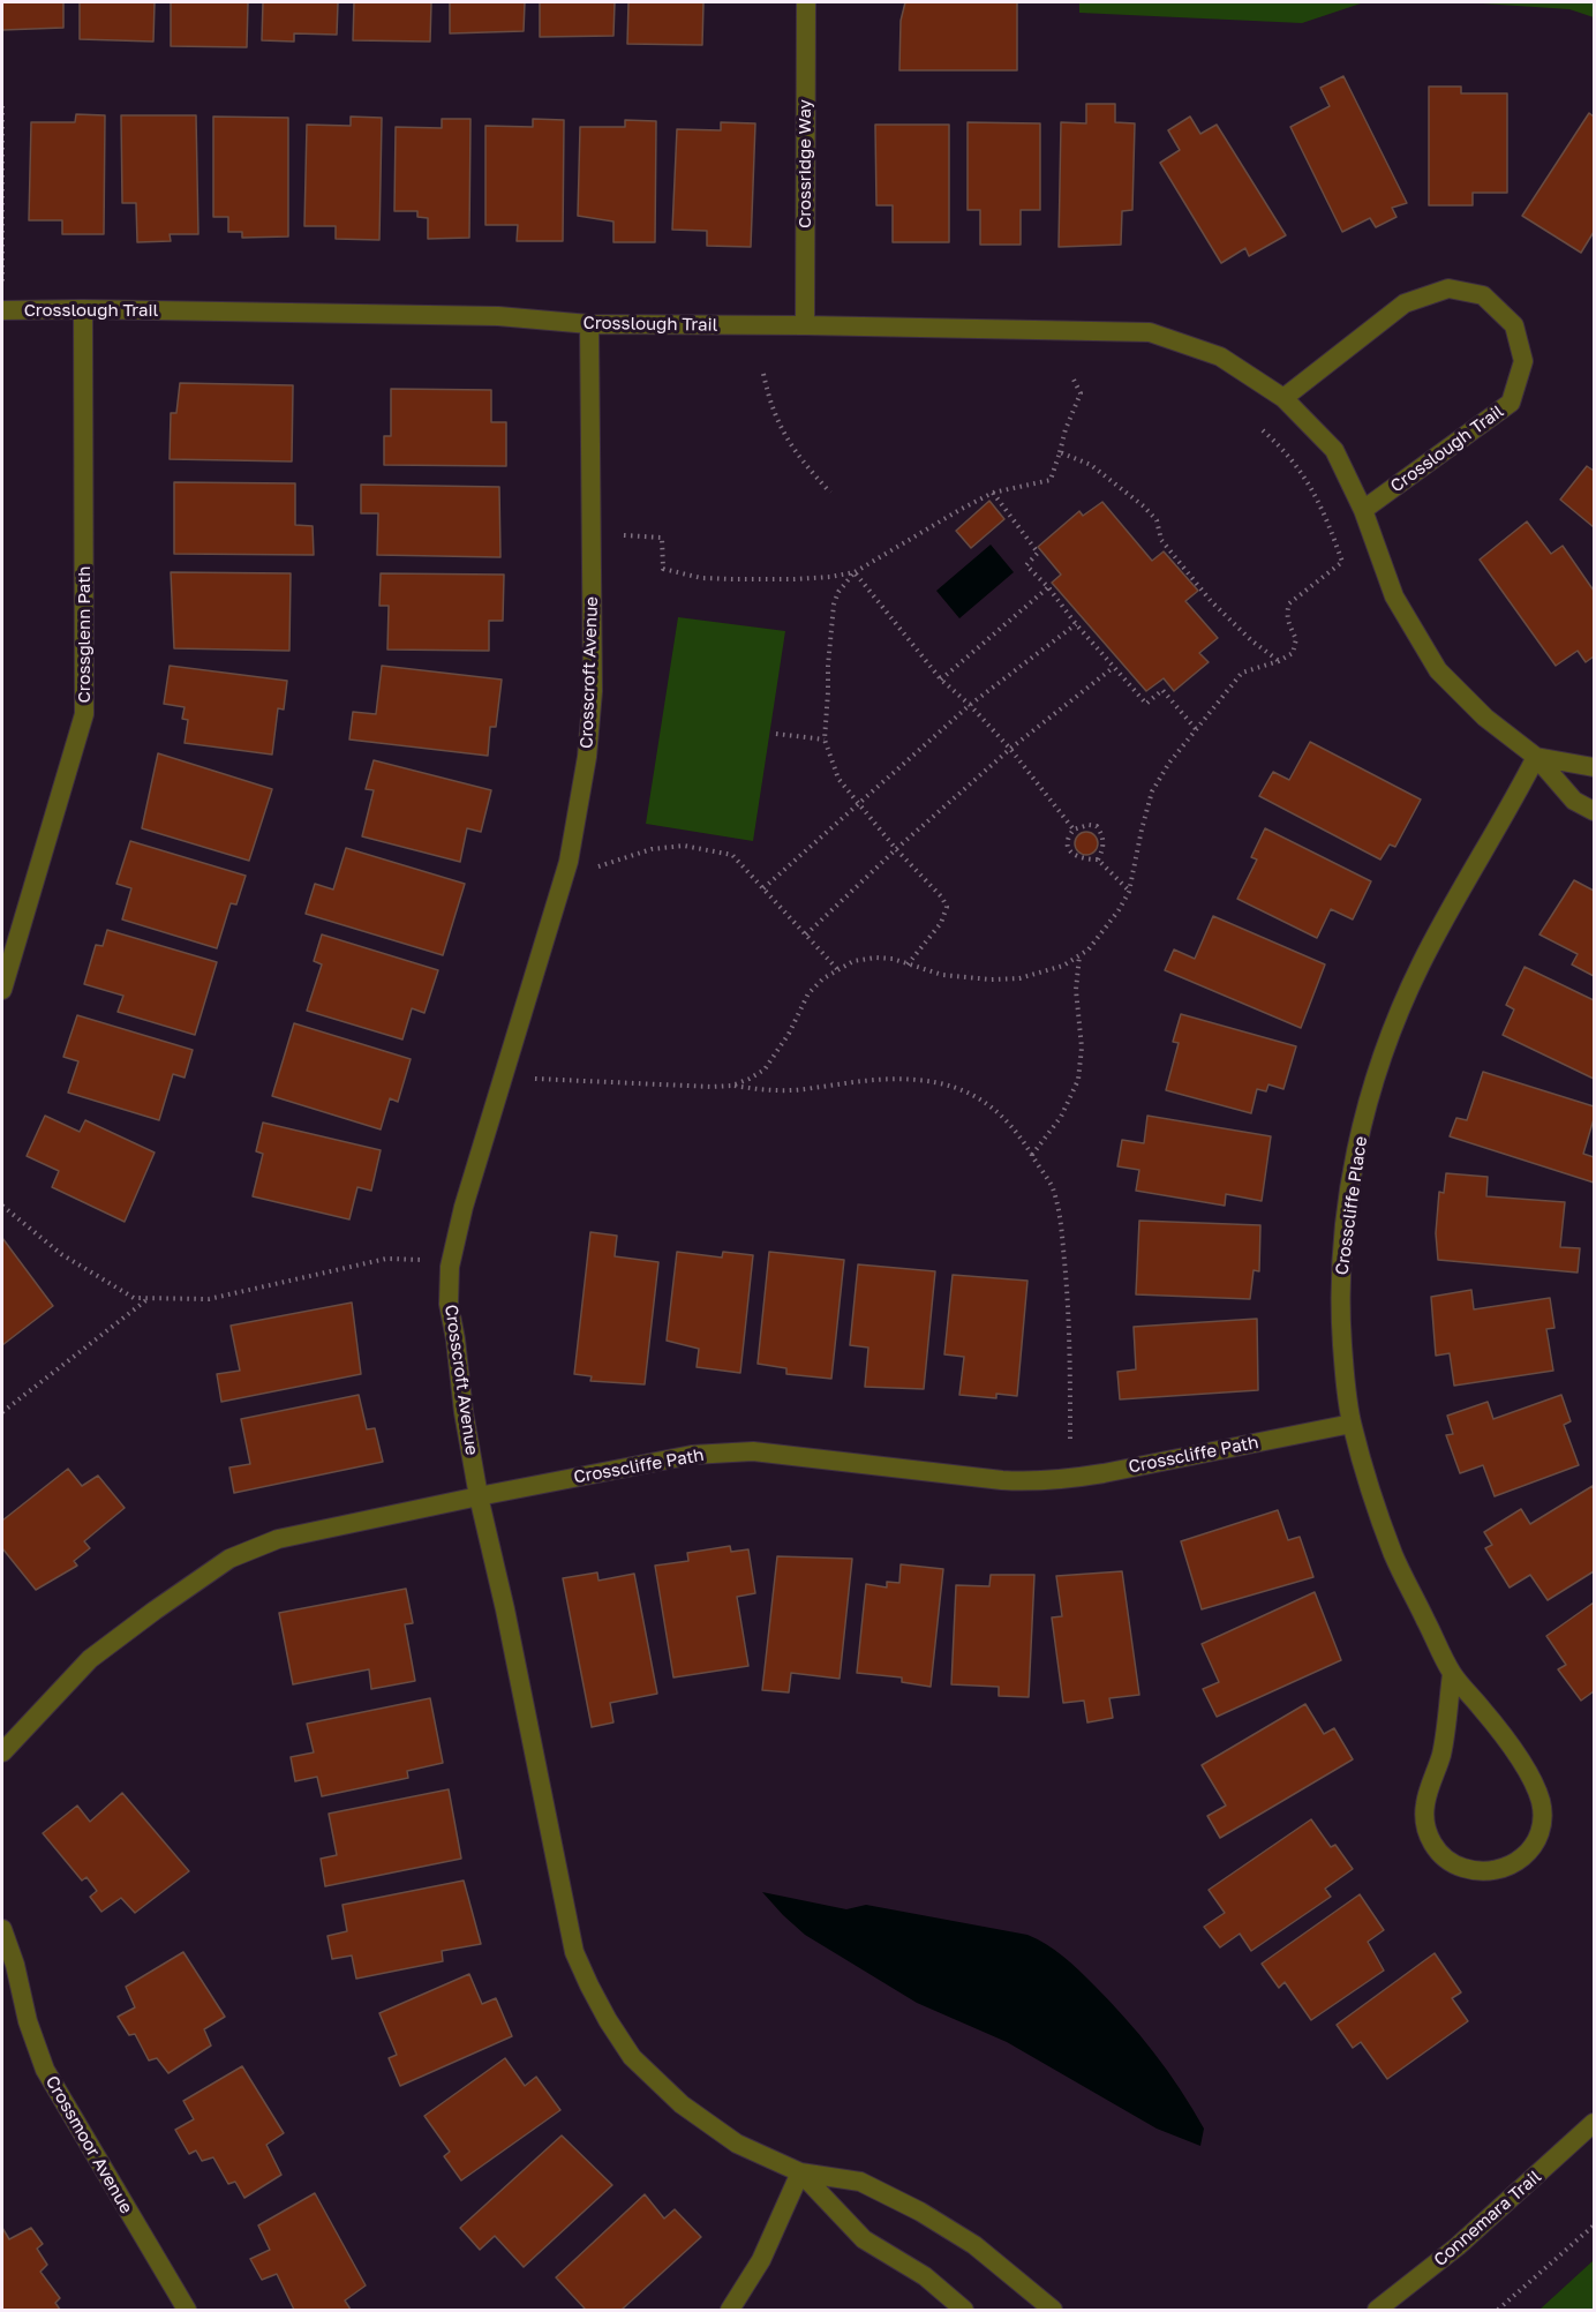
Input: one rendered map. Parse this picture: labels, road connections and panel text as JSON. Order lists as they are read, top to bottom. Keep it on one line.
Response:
{"streets":{"street":["Crossridge Way","Crosslough Trail","Crossglenn Path","Crosscroft Avenue","Crosscliffe Place","Crosscliffe Path","Crossmoor Avenue","Connemara Trail"]},"crossings":[["Crossridge Way","Crosslough Trail"],["Crosslough Trail","Crossglenn Path"],["Crosslough Trail","Crosscroft Avenue"],["Crosslough Trail","Crosscliffe Place"],["Crosscroft Avenue","Crosscliffe Path"],["Crosscliffe Place","Crosscliffe Path"]]}
